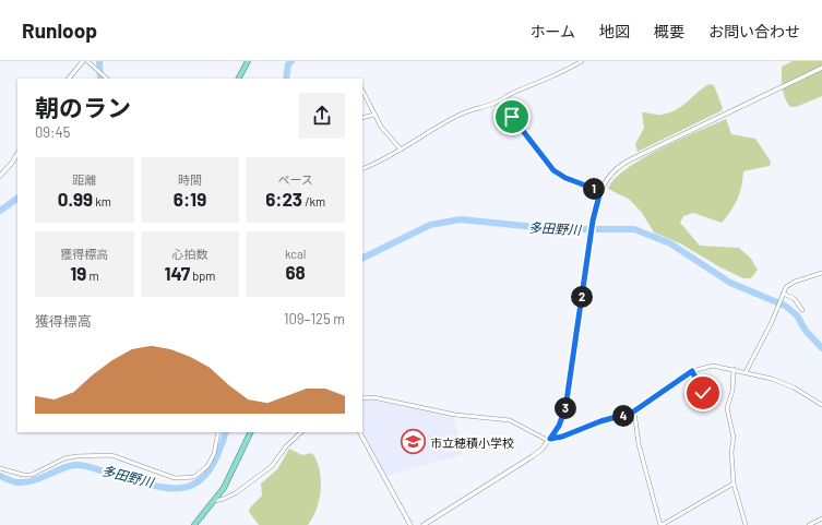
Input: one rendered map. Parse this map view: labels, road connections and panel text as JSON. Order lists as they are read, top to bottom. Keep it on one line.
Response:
{"water":["多田野川"],"places":{"school or university":["市立穂積小学校"]},"page":{"header":"Runloop","nav":["ホーム","地図","概要","お問い合わせ"],"heading":["朝のラン","09:45"],"stats":[["距離","0.99 km"],["時間","6:19"],["ペース","6:23 /km"],["獲得標高","19 m"],["心拍数","147 bpm"],["kcal","68"]],"pins":["1","2","3","4"],"chart":["獲得標高","109–125 m"]}}
